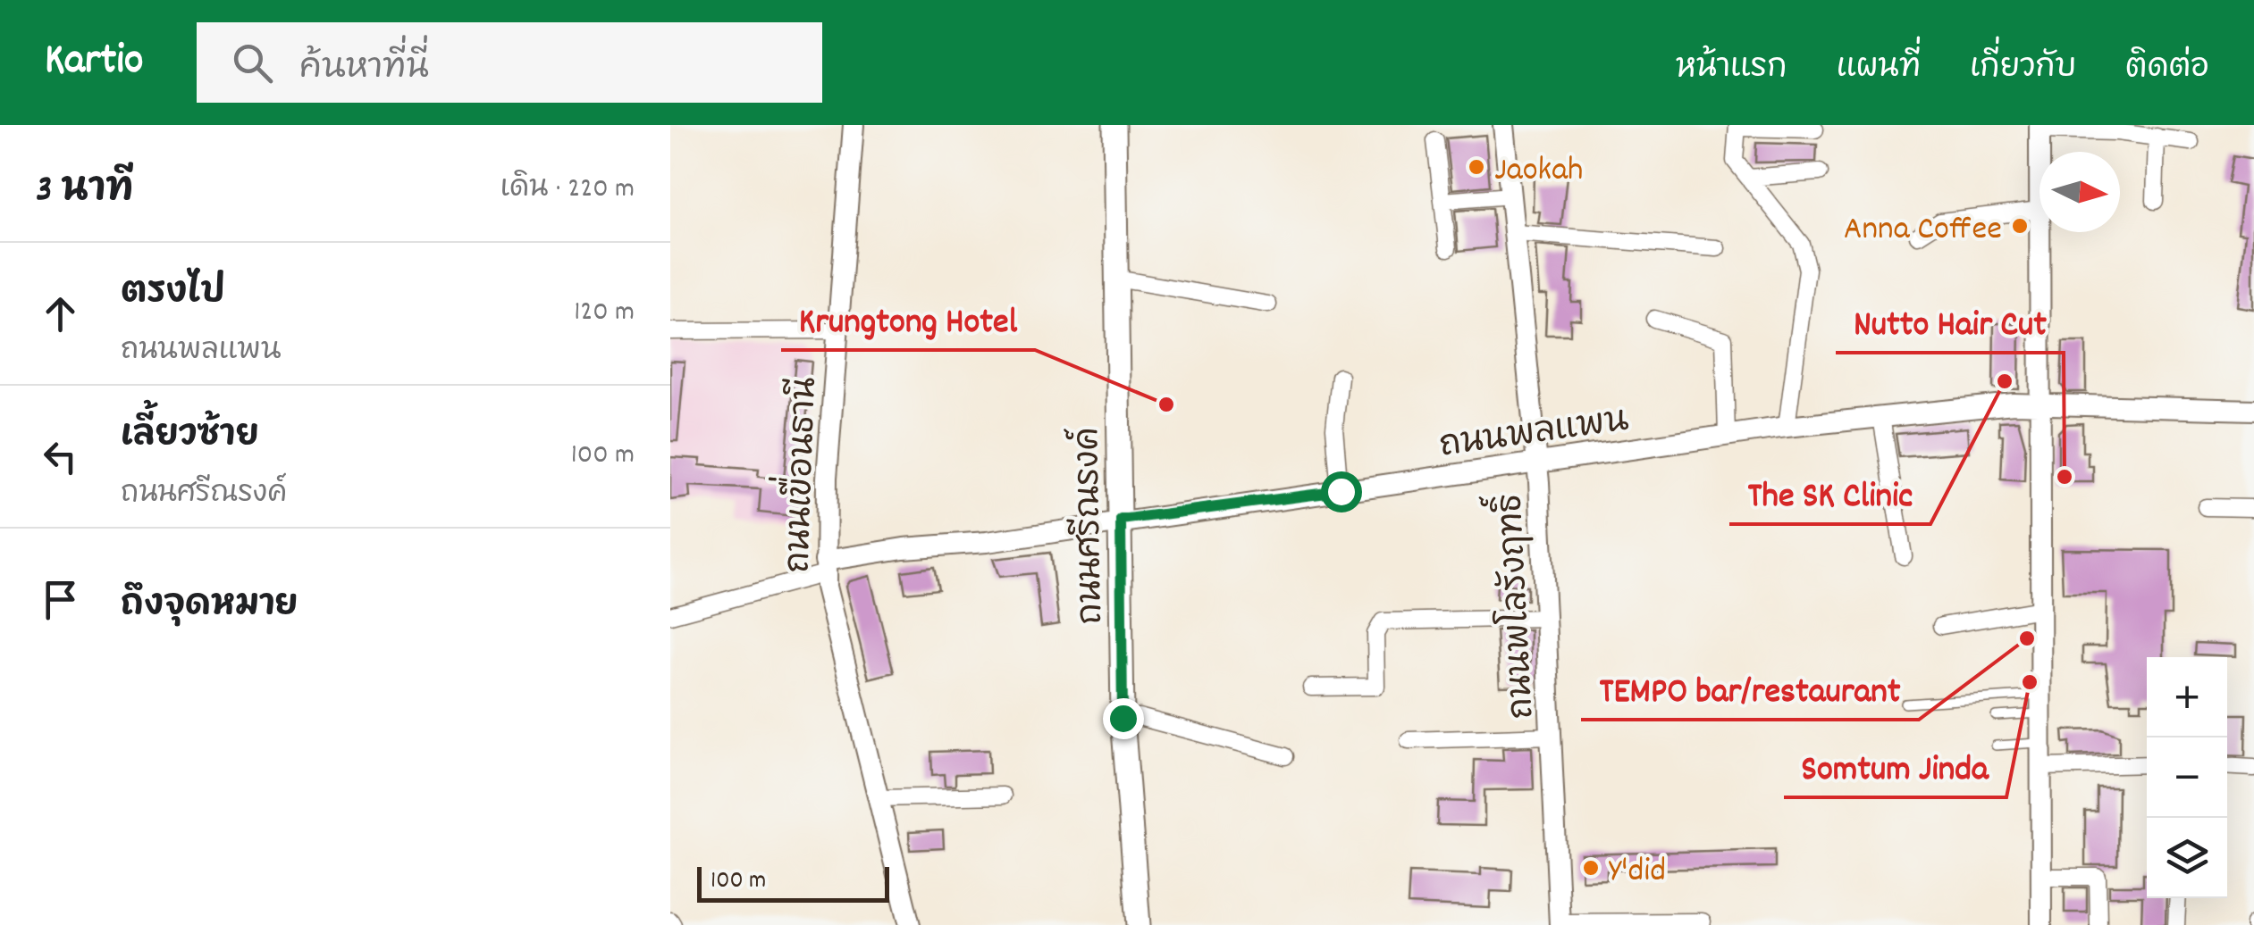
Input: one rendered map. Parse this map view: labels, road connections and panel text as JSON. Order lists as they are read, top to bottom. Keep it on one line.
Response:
{"streets":{"main road":["ถนนศรีณรงค์"],"street":["ถนนพลแพน","ถนนเขื่อนธานี","ถนนพโลรังฤทธิ์"]},"crossings":[["ถนนพลแพน","ถนนเขื่อนธานี"],["ถนนพลแพน","ถนนศรีณรงค์"],["ถนนพลแพน","ถนนพโลรังฤทธิ์"]],"places":["Jaokah","Anna Coffee","The SK Clinic","Krungtong Hotel","Nutto Hair Cut","TEMPO bar/restaurant","Somtum Jinda","Y'did"],"scale_bar":"100 m","north":"right","page":{"header":"Kartio","search":"ค้นหาที่นี่","nav":["หน้าแรก","แผนที่","เกี่ยวกับ","ติดต่อ"],"heading":["3 นาที","เดิน · 220 m"],"list":[["ตรงไป","ถนนพลแพน","120 m"],["เลี้ยวซ้าย","ถนนศรีณรงค์","100 m"],"ถึงจุดหมาย"],"map_buttons":["+","−"],"scale":"100 m"}}
